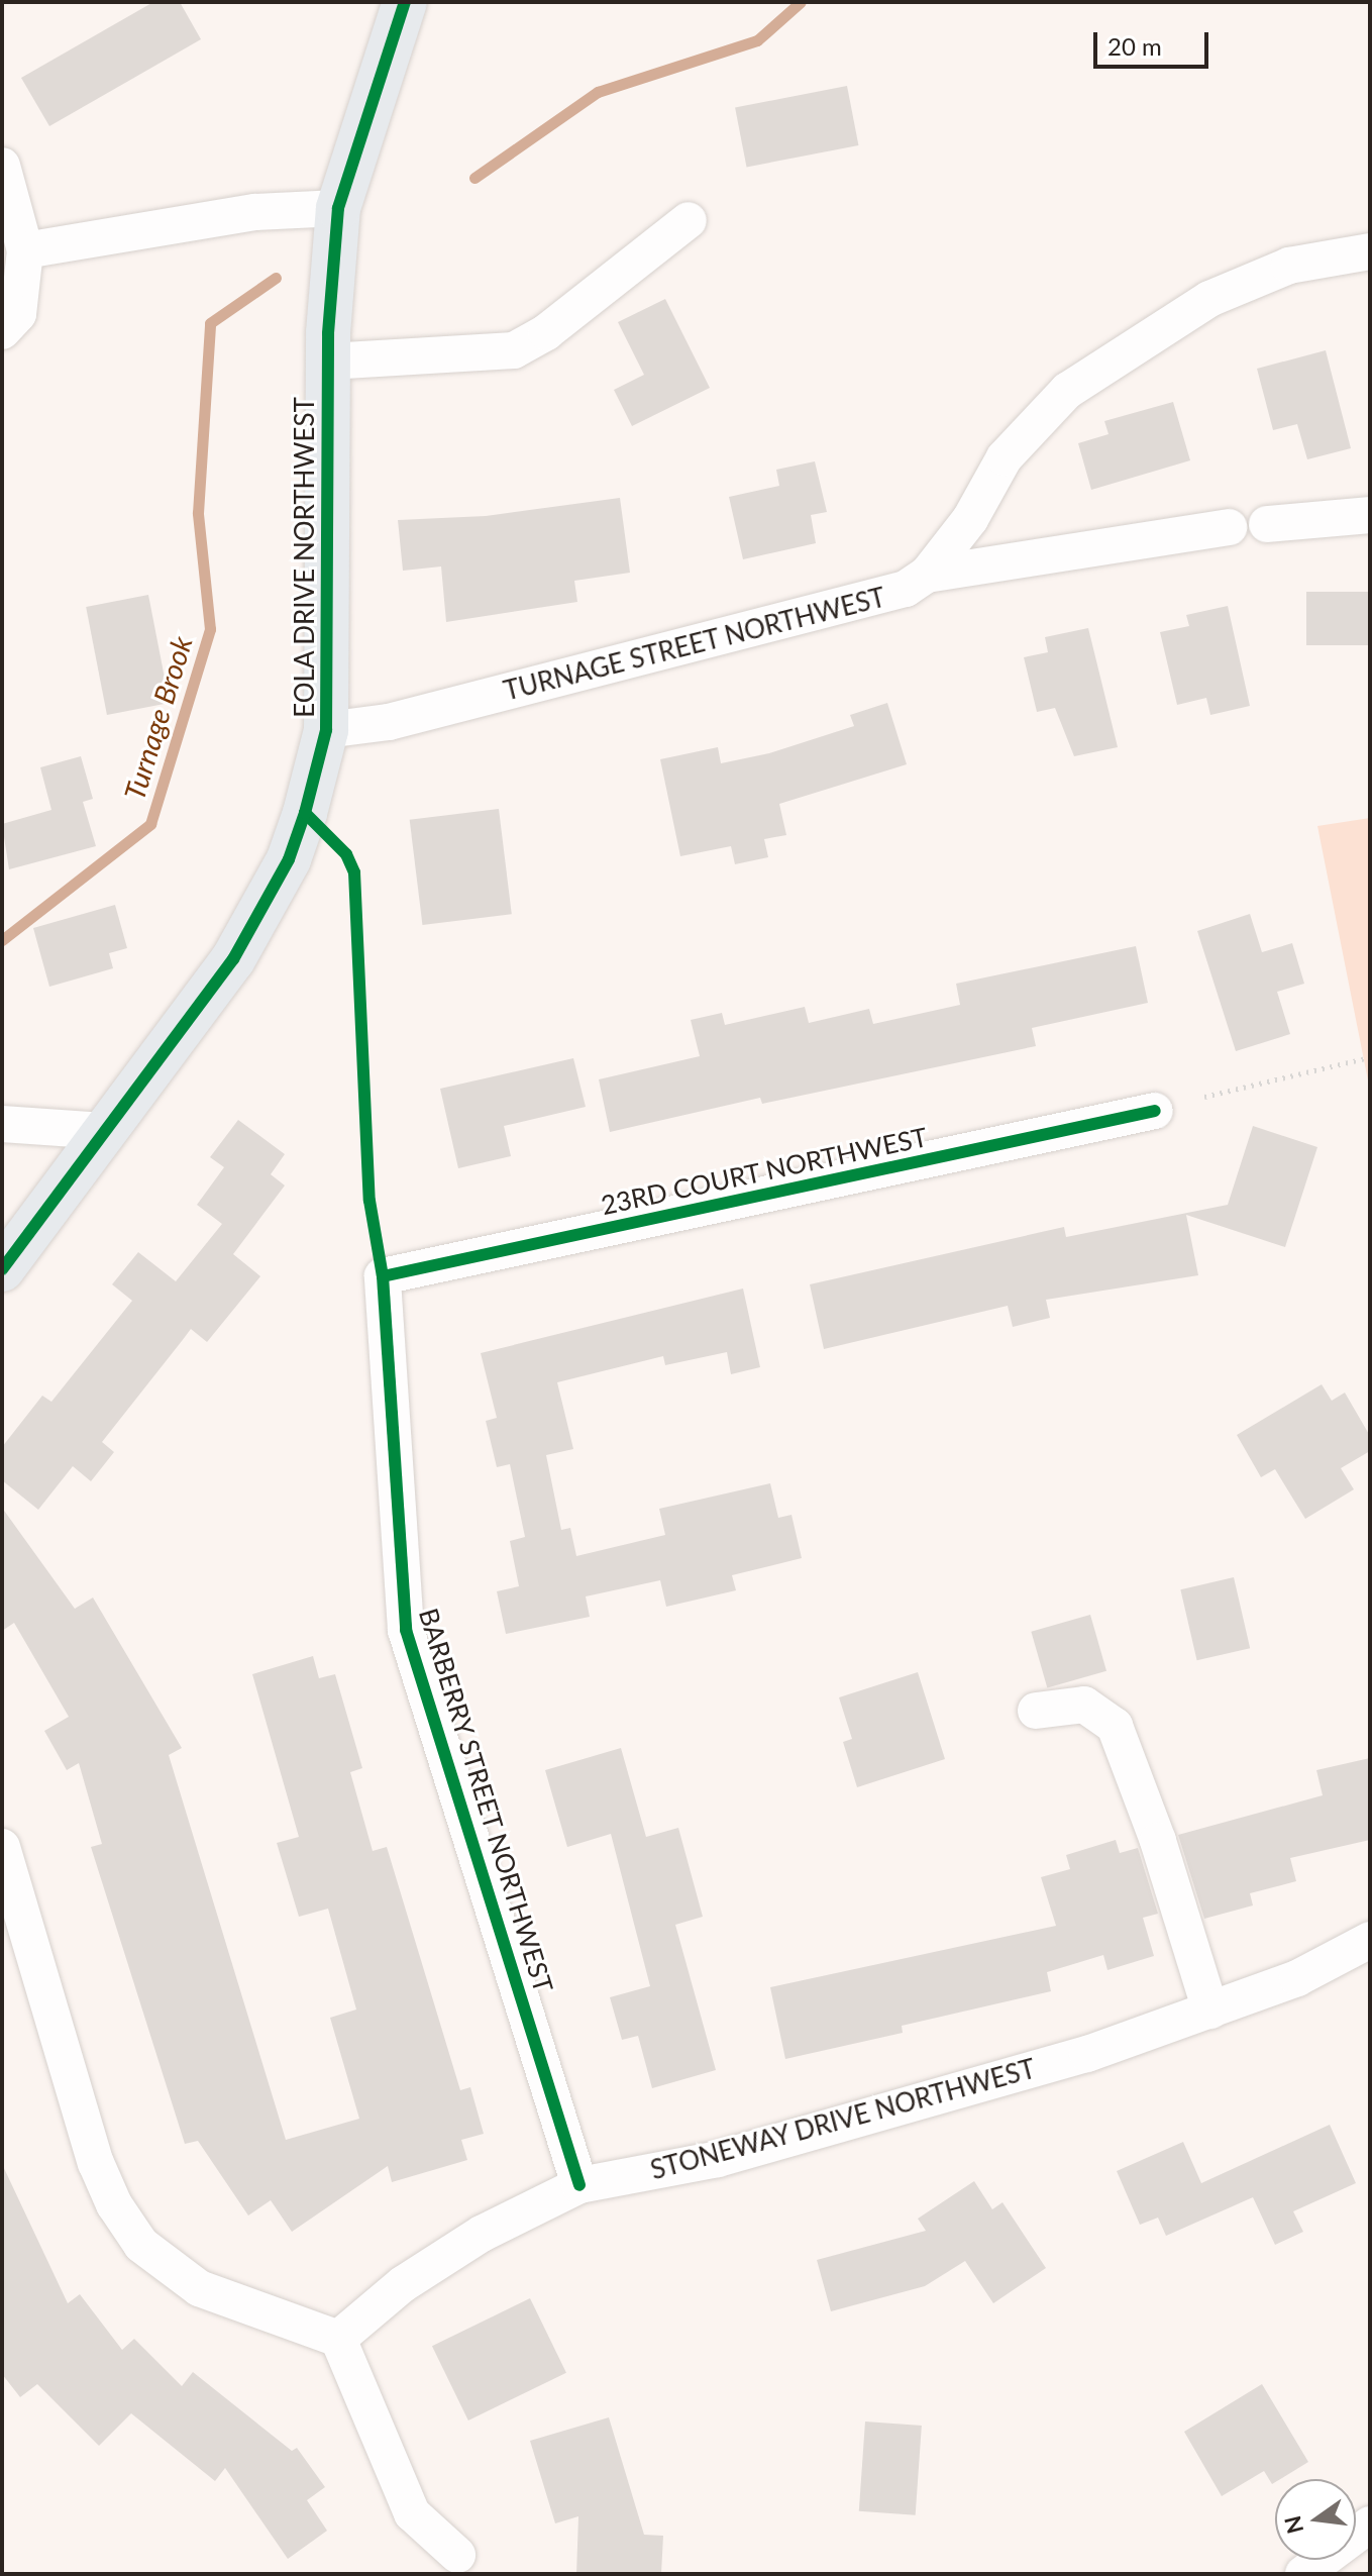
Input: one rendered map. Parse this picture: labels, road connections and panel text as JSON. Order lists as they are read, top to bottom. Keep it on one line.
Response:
{"streets":{"main road":["EOLA DRIVE NORTHWEST"],"street":["TURNAGE STREET NORTHWEST","23RD COURT NORTHWEST","BARBERRY STREET NORTHWEST","STONEWAY DRIVE NORTHWEST"]},"crossings":[["EOLA DRIVE NORTHWEST","TURNAGE STREET NORTHWEST"],["23RD COURT NORTHWEST","BARBERRY STREET NORTHWEST"],["BARBERRY STREET NORTHWEST","STONEWAY DRIVE NORTHWEST"]],"water":["Turnage Brook"],"scale_bar":"20 m","north":"left"}
